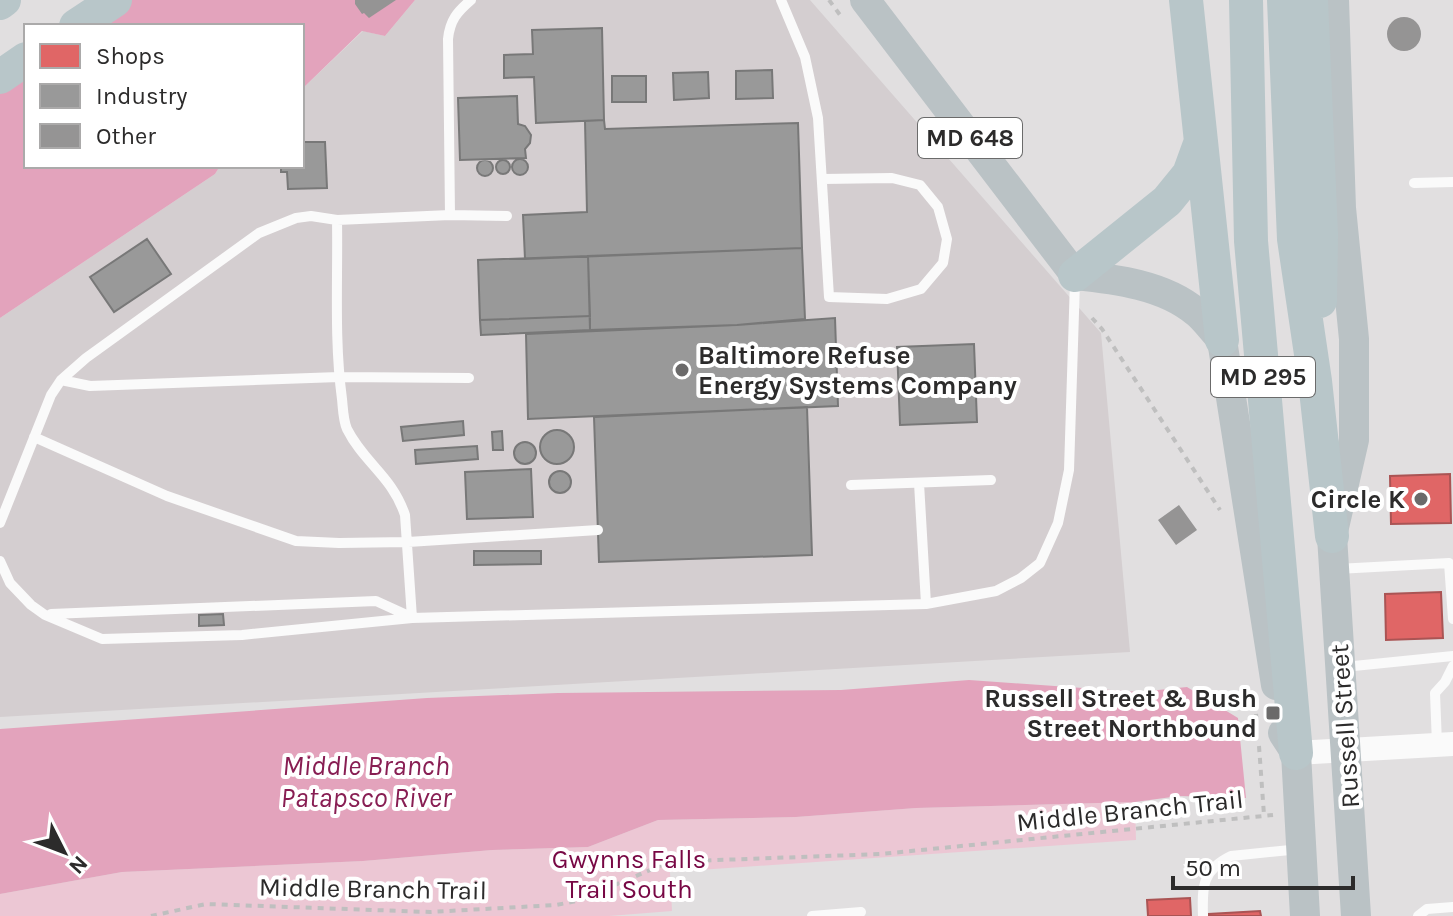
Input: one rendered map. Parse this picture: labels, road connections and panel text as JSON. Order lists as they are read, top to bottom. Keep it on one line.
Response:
{"streets":{"highway":["MD 295"],"main road":["MD 648","Russell Street"],"path":["Middle Branch Trail"]},"crossings":[["MD 295","Russell Street"]],"water":["Middle Branch Patapsco River"],"parks":["Gwynns Falls Trail South"],"places":{"other":["Baltimore Refuse Energy Systems Company","Circle K"],"transit":["Russell Street & Bush Street Northbound"]},"legend":["Shops","Industry","Other"],"scale_bar":"50 m","north":"bottom right"}
